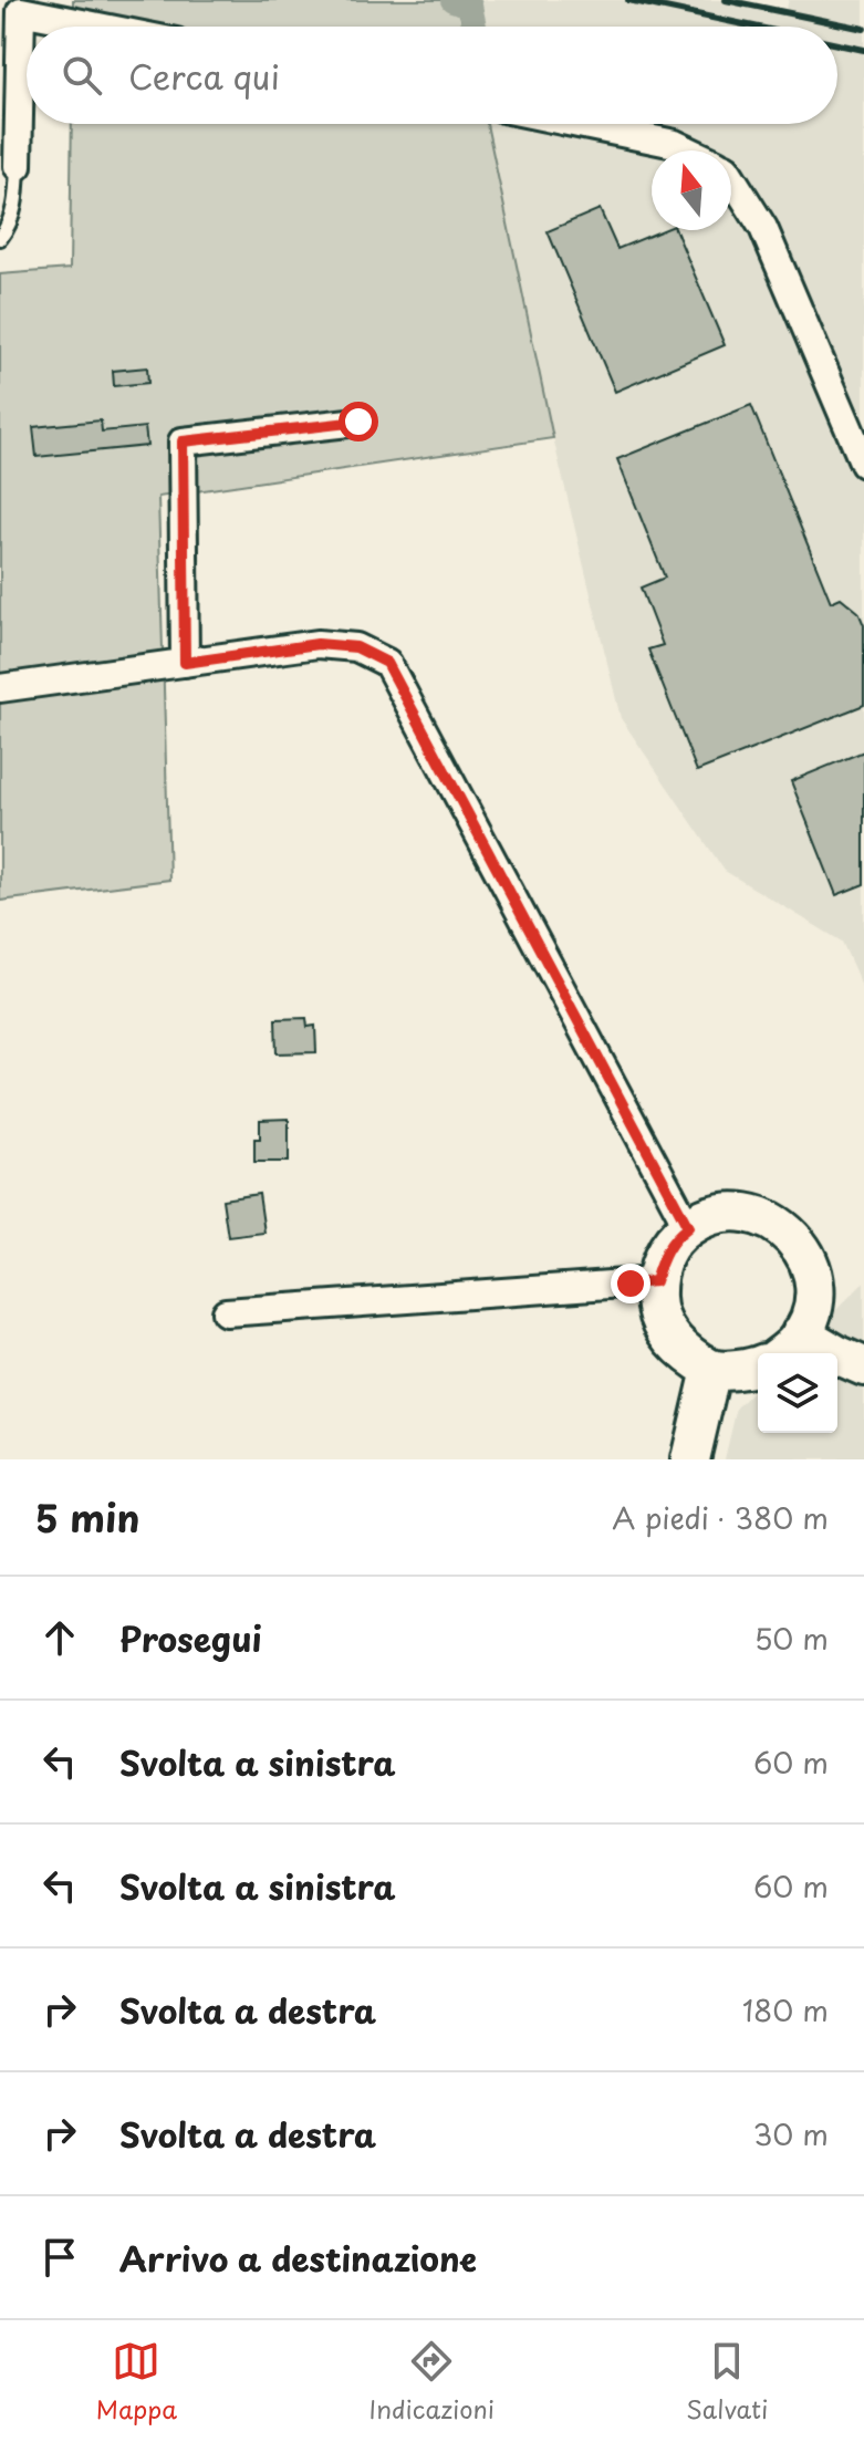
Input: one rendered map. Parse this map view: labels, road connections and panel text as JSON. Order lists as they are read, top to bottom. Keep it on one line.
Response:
{"north":"top","page":{"search":"Cerca qui","heading":["5 min","A piedi · 380 m"],"list":[["Prosegui","50 m"],["Svolta a sinistra","60 m"],["Svolta a sinistra","60 m"],["Svolta a destra","180 m"],["Svolta a destra","30 m"],"Arrivo a destinazione"],"nav":["Mappa","Indicazioni","Salvati"]}}
